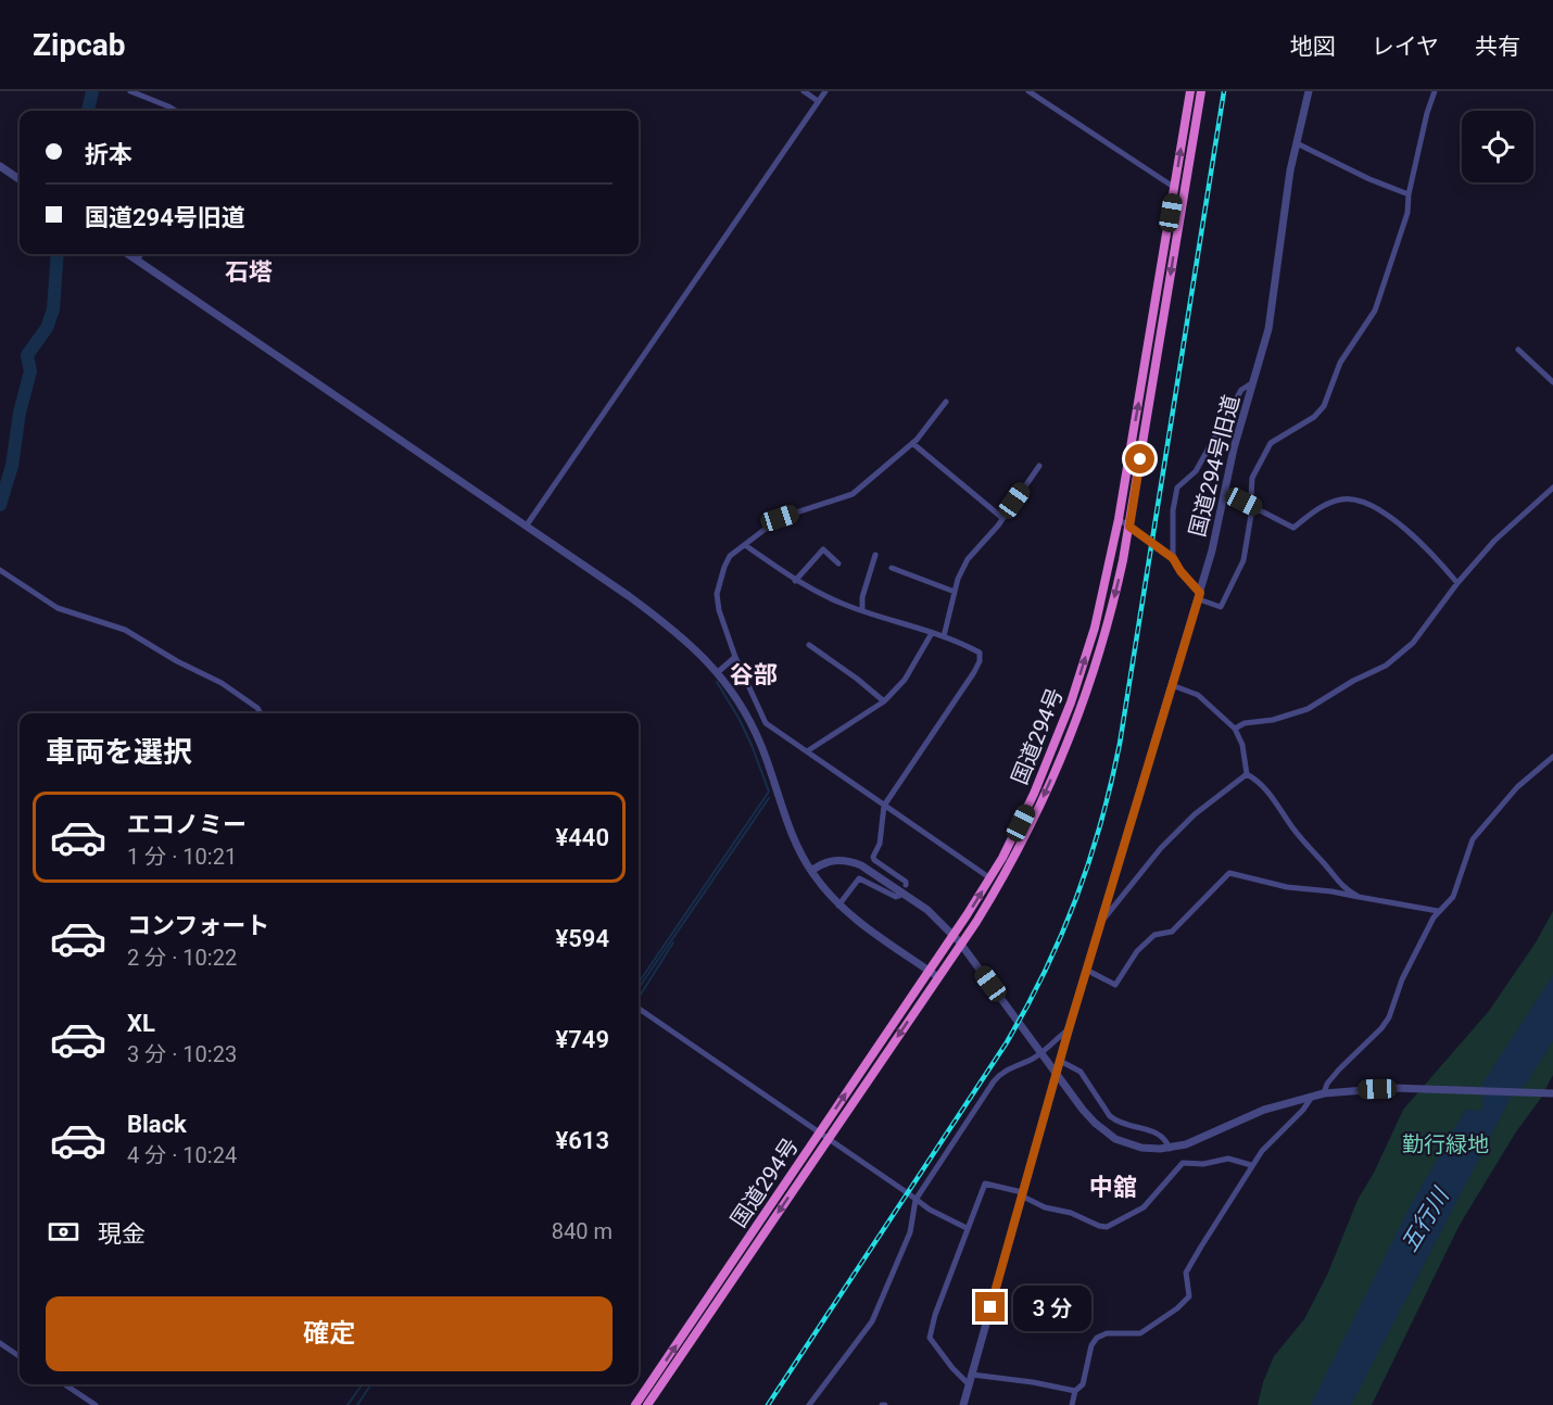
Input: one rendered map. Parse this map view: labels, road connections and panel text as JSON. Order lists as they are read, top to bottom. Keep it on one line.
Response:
{"streets":{"highway":["国道294号"],"street":["国道294号旧道"]},"districts":["石塔","谷部","中舘"],"water":["五行川"],"parks":["勤行緑地"],"page":{"header":"Zipcab","nav":["地図","レイヤ","共有"],"banner":["折本","国道294号旧道"],"heading":"車両を選択","list":[{"name":"エコノミー","note":"1 分 · 10:21","value":"¥440"},{"name":"コンフォート","note":"2 分 · 10:22","value":"¥594"},{"name":"XL","note":"3 分 · 10:23","value":"¥749"},{"name":"Black","note":"4 分 · 10:24","value":"¥613"}],"pay":["現金","840 m"],"buttons":"確定","bubble":"3 分"}}
